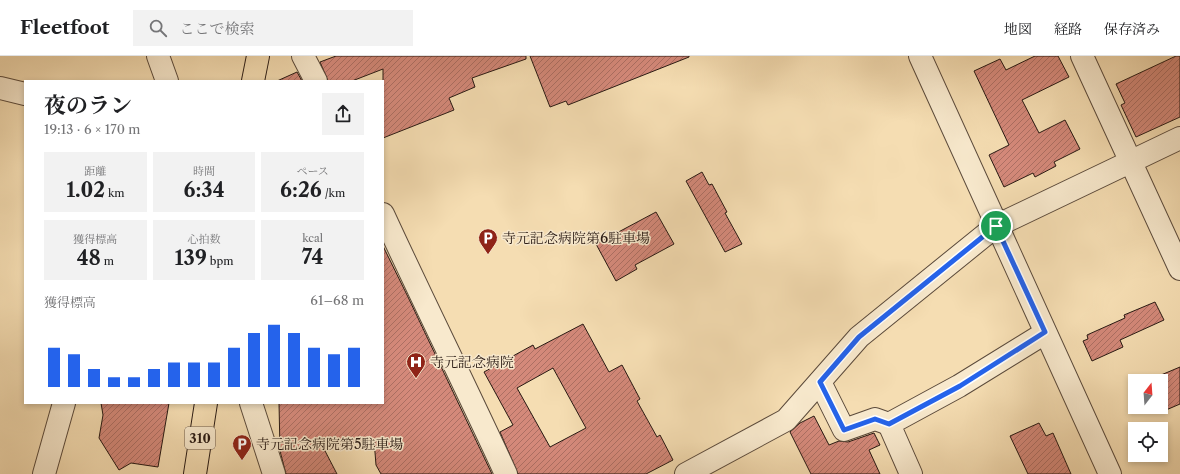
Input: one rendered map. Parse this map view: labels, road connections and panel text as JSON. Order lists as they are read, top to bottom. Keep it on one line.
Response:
{"streets":{"highway":["310"]},"places":{"parking":["寺元記念病院第6駐車場","寺元記念病院第5駐車場"],"hospital":["寺元記念病院"]},"north":"top","page":{"header":"Fleetfoot","search":"ここで検索","nav":["地図","経路","保存済み"],"heading":["夜のラン","19:13 · 6 × 170 m"],"stats":[["距離","1.02 km"],["時間","6:34"],["ペース","6:26 /km"],["獲得標高","48 m"],["心拍数","139 bpm"],["kcal","74"]],"chart":["獲得標高","61–68 m"]}}
